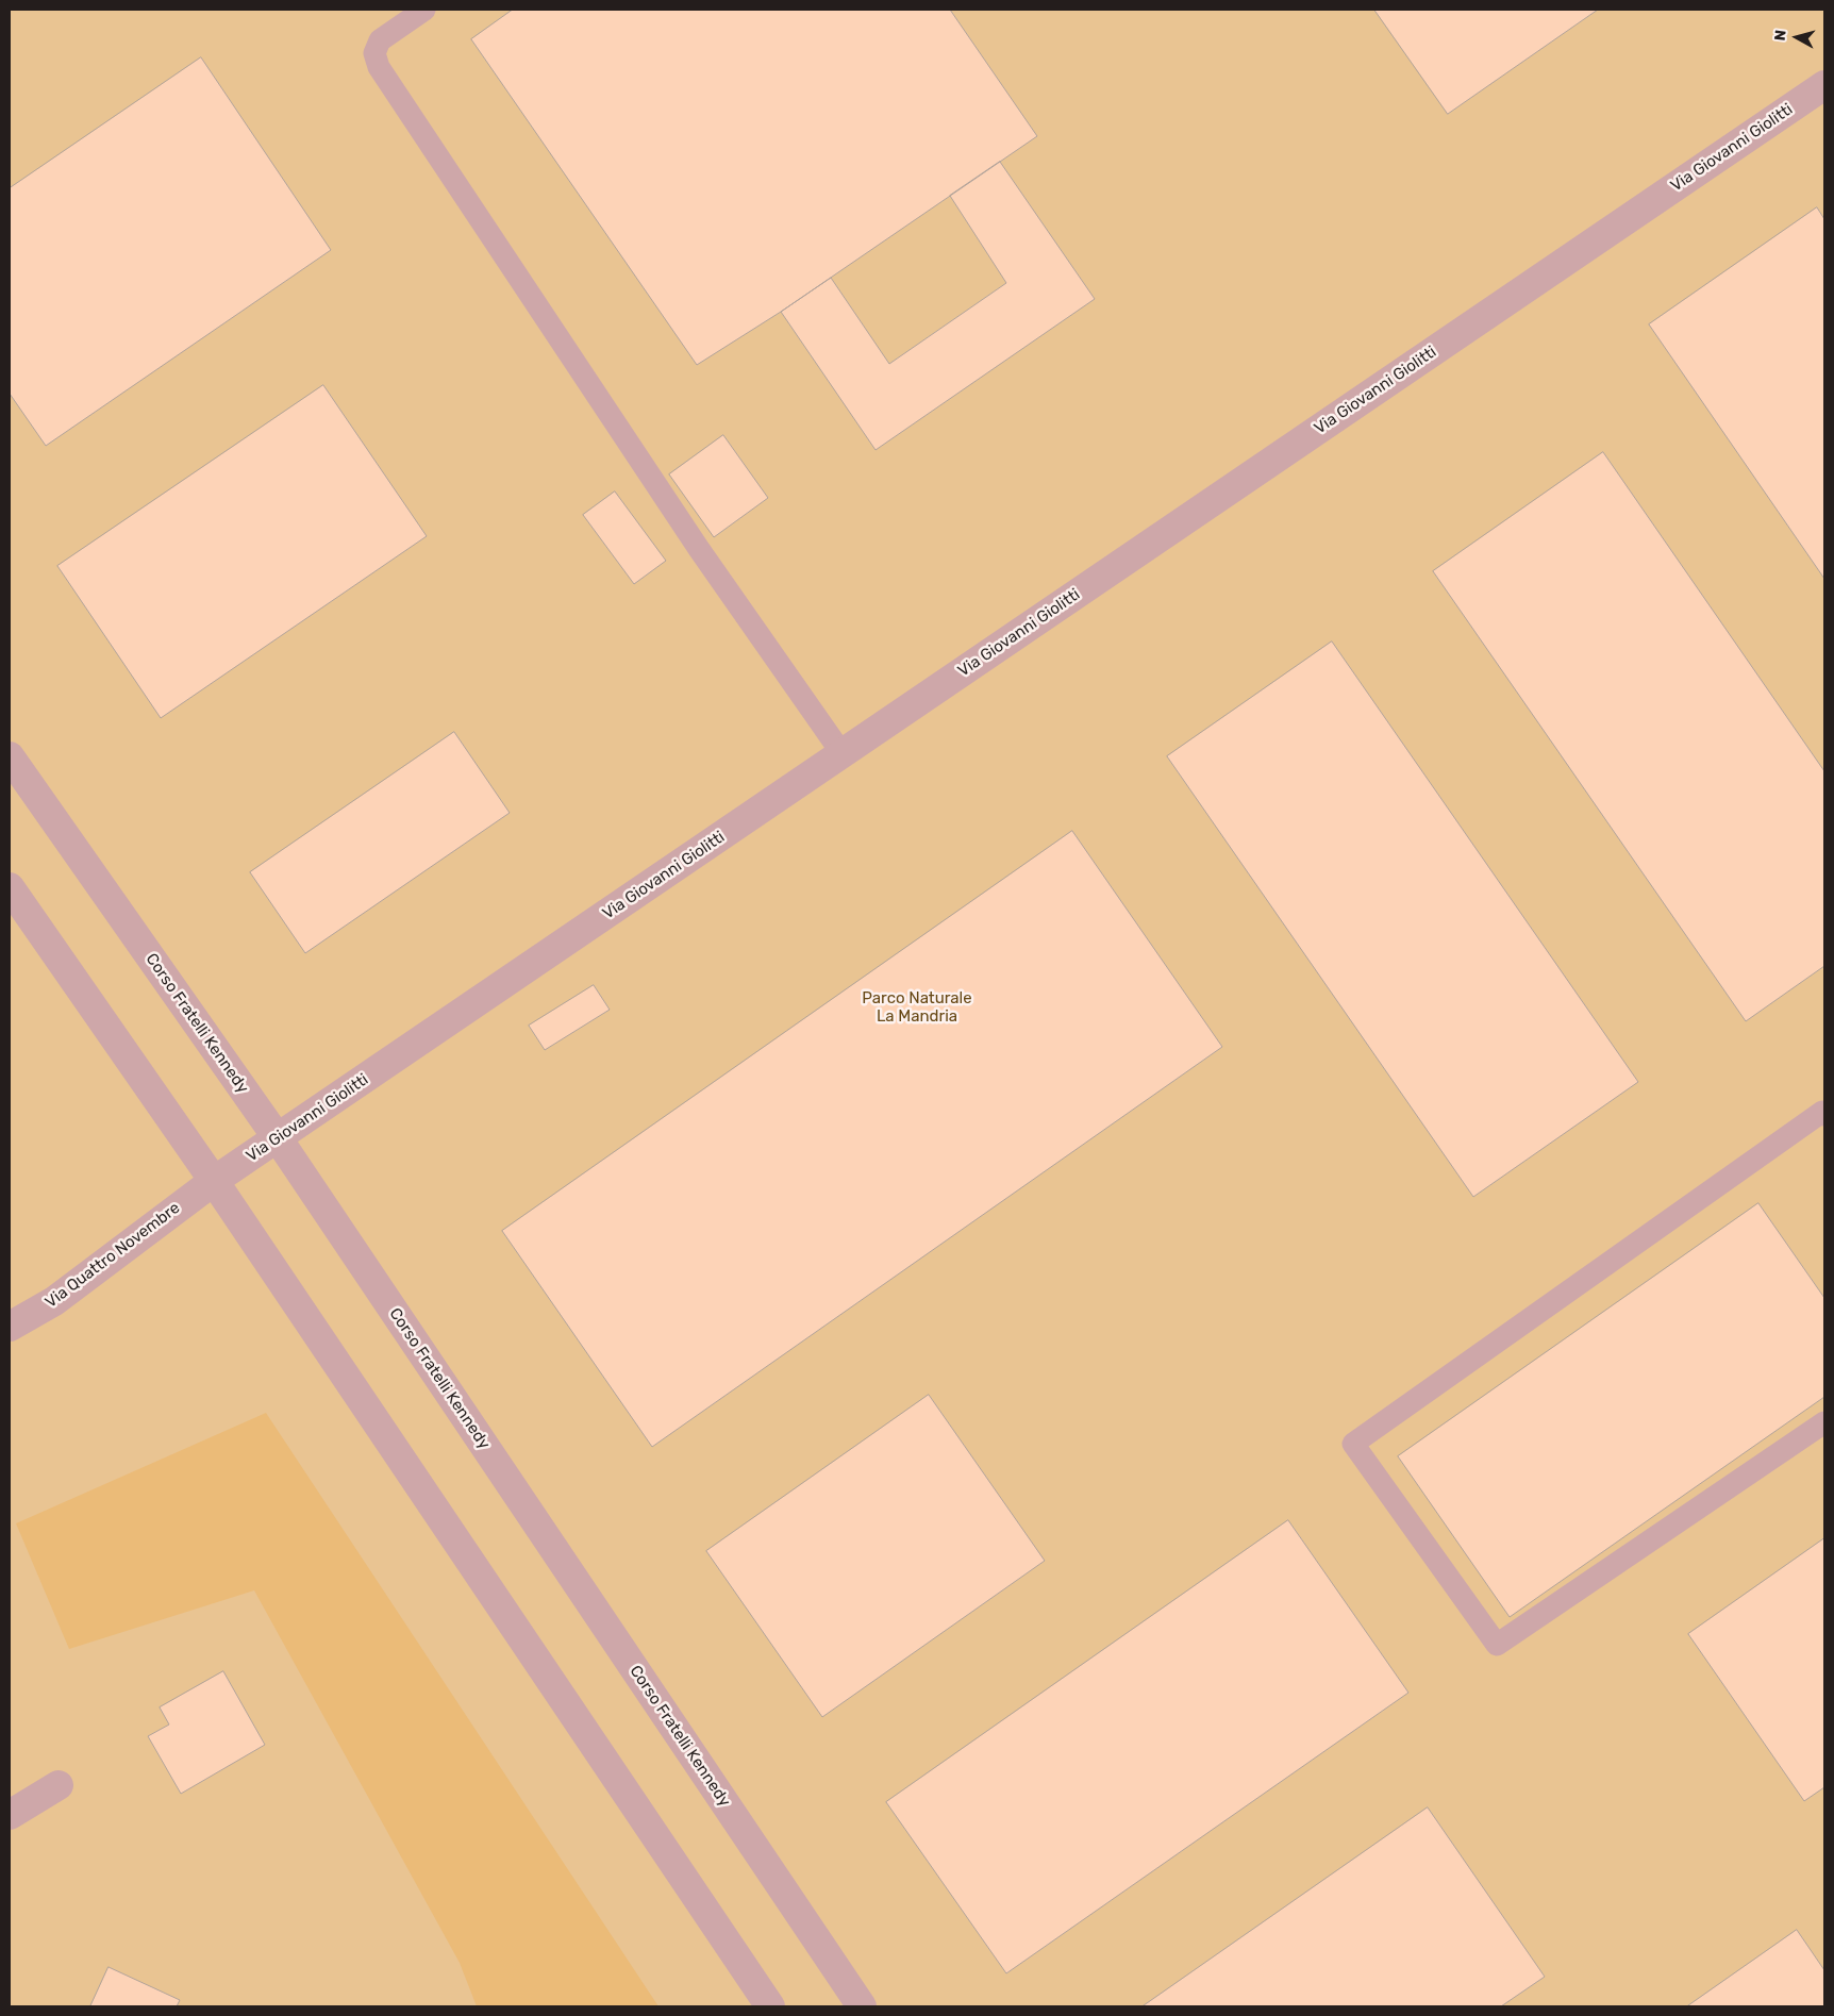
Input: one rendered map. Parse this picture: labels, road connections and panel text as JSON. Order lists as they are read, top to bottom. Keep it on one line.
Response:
{"streets":{"street":["Via Giovanni Giolitti","Corso Fratelli Kennedy","Via Quattro Novembre"]},"crossings":[["Via Giovanni Giolitti","Corso Fratelli Kennedy"],["Via Giovanni Giolitti","Via Quattro Novembre"]],"parks":["Parco Naturale La Mandria"],"north":"left"}
